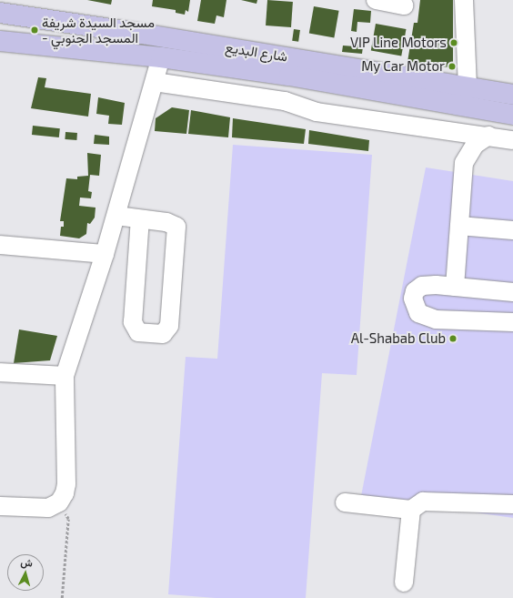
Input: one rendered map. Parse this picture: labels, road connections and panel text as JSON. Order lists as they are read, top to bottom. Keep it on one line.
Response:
{"streets":{"main road":["شارع البديع"]},"places":["مسجد السيدة شريفة - المسجد الجنوبي","VIP Line Motors","My Car Motor","Al-Shabab Club"],"north":"top"}
